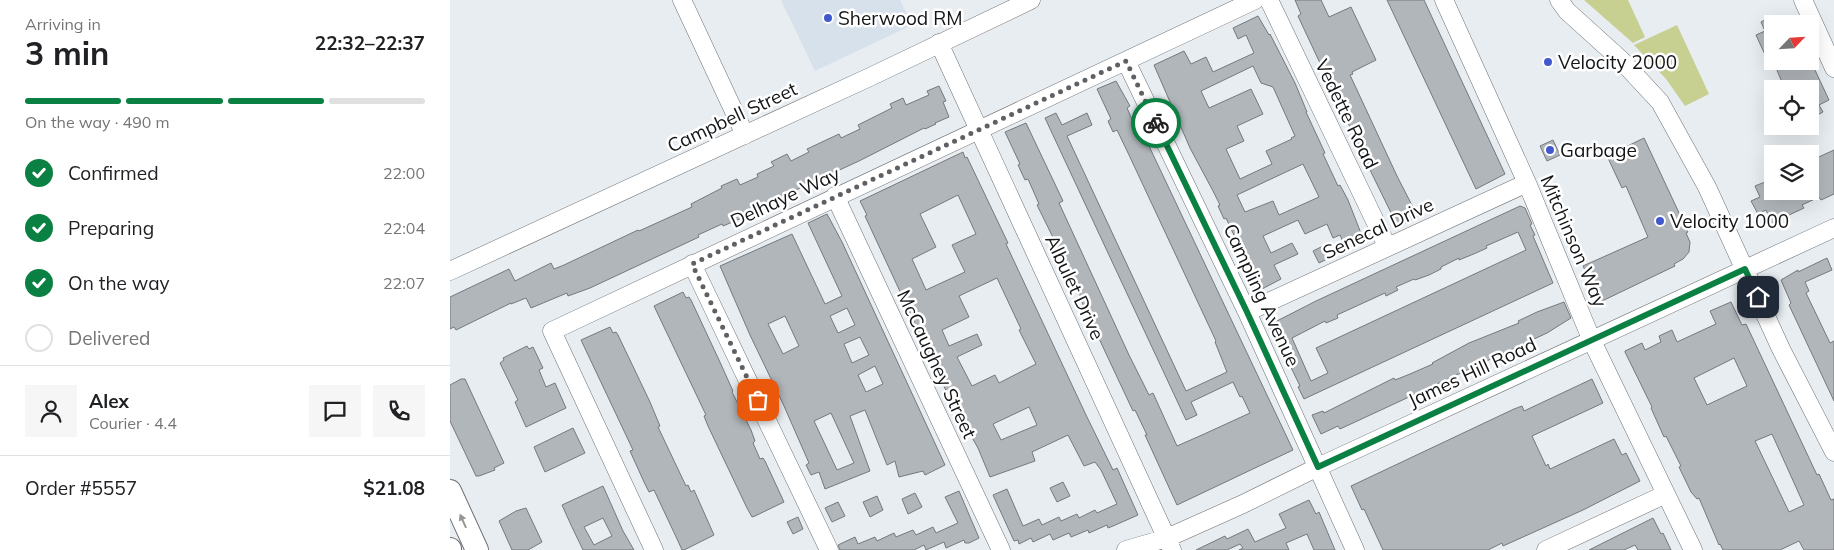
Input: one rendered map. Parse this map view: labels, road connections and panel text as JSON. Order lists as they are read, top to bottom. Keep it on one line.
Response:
{"streets":{"street":["Vedette Road","Campbell Street","Delhaye Way","Senecal Drive","Mitchinson Way","Albulet Drive","Campling Avenue","McCaughey Street","James Hill Road"]},"crossings":[["Vedette Road","Senecal Drive"],["Campbell Street","Albulet Drive"],["Delhaye Way","Albulet Drive"],["Delhaye Way","Campling Avenue"],["Delhaye Way","McCaughey Street"],["Senecal Drive","Mitchinson Way"],["Senecal Drive","Campling Avenue"],["Mitchinson Way","James Hill Road"],["Albulet Drive","James Hill Road"],["Campling Avenue","James Hill Road"]],"places":["Sherwood RM","Velocity 2000","Garbage","Velocity 1000"],"north":"top right","page":{"heading":["3 min","Arriving in","22:32–22:37"],"panel":["Alex","Courier · 4.4","Order #5557","$21.08"],"bar":"On the way · 490 m","list":[["Confirmed","22:00"],["Preparing","22:04"],["On the way","22:07"],"Delivered"]}}
